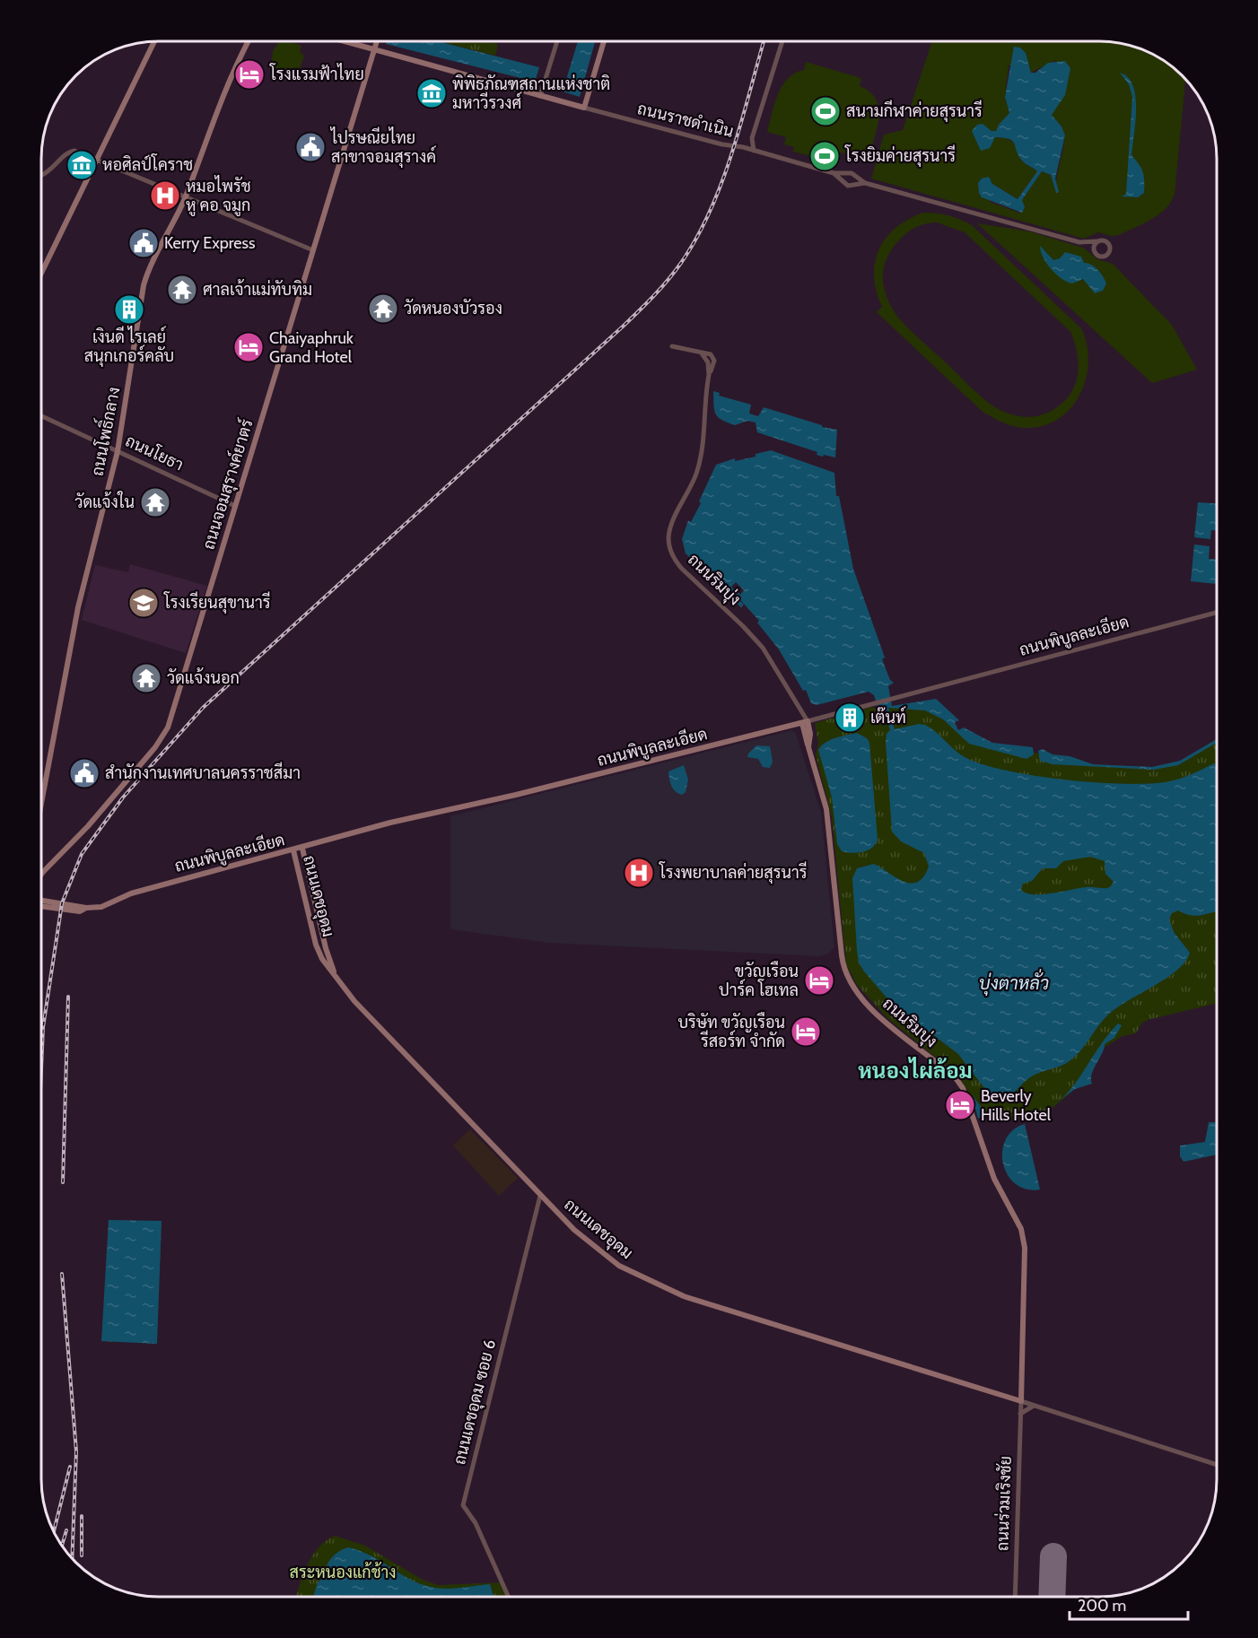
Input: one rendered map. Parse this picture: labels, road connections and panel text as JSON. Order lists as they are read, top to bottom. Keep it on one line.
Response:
{"streets":{"main road":["ถนนราชดำเนิน","ถนนโพธิ์กลาง","ถนนจอมสุรางค์ยาตร์","ถนนริมบุ่ง","ถนนพิบูลละเอียด","ถนนเดชอุดม"],"street":["ถนนโยธา","ถนนเดชอุดม ซอย 6","ถนนร่วมเริงชัย"]},"crossings":[["ถนนราชดำเนิน","ถนนจอมสุรางค์ยาตร์"],["ถนนโพธิ์กลาง","ถนนโยธา"],["ถนนโยธา","ถนนจอมสุรางค์ยาตร์"],["ถนนริมบุ่ง","ถนนพิบูลละเอียด"],["ถนนริมบุ่ง","ถนนเดชอุดม"],["ถนนริมบุ่ง","ถนนร่วมเริงชัย"],["ถนนพิบูลละเอียด","ถนนเดชอุดม"],["ถนนเดชอุดม","ถนนเดชอุดม ซอย 6"],["ถนนเดชอุดม","ถนนร่วมเริงชัย"]],"districts":["หนองไผ่ล้อม"],"water":["บุ่งตาหลั่ว"],"parks":["สระหนองแก้ช้าง"],"places":{"hotel":["โรงแรมฟ้าไทย","Chaiyaphruk Grand Hotel","ขวัญเรือน ปาร์ค โฮเทล","บริษัท ขวัญเรือน รีสอร์ท จำกัด","Beverly Hills Hotel"],"museum":["พิพิธภัณฑสถานแห่งชาติ มหาวีรวงศ์","หอศิลป์โคราช"],"sports":["สนามกีฬาค่ายสุรนารี","โรงยิมค่ายสุรนารี"],"public building":["ไปรษณียไทย สาขาจอมสุรางค์","Kerry Express","สำนักงานเทศบาลนครราชสีมา"],"hospital":["หมอไพรัช หู คอ จมูก","โรงพยาบาลค่ายสุรนารี"],"temple":["ศาลเจ้าแม่ทับทิม","วัดหนองบัวรอง","วัดแจ้งใน","วัดแจ้งนอก"],"building":["เงินดี ไรเลย์ สนุกเกอร์คลับ","เต๊นท์"],"school or university":["โรงเรียนสุขานารี"]},"scale_bar":"200 m"}
